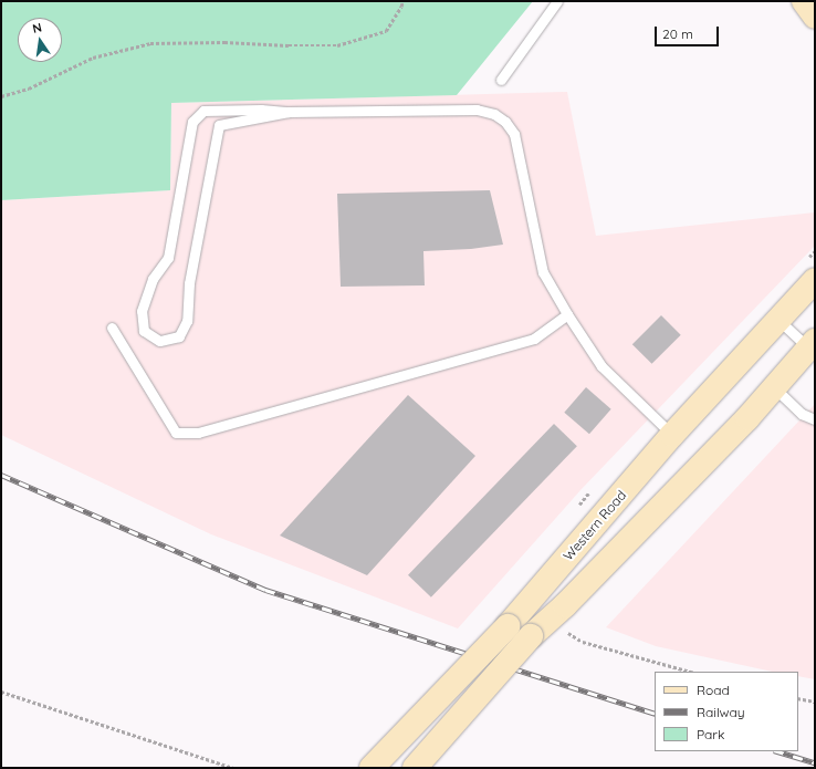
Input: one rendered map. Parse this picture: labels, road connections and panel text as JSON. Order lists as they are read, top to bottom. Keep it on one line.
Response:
{"streets":{"main road":["Western Road"]},"legend":["Road","Railway","Park"],"scale_bar":"20 m","north":"top"}
